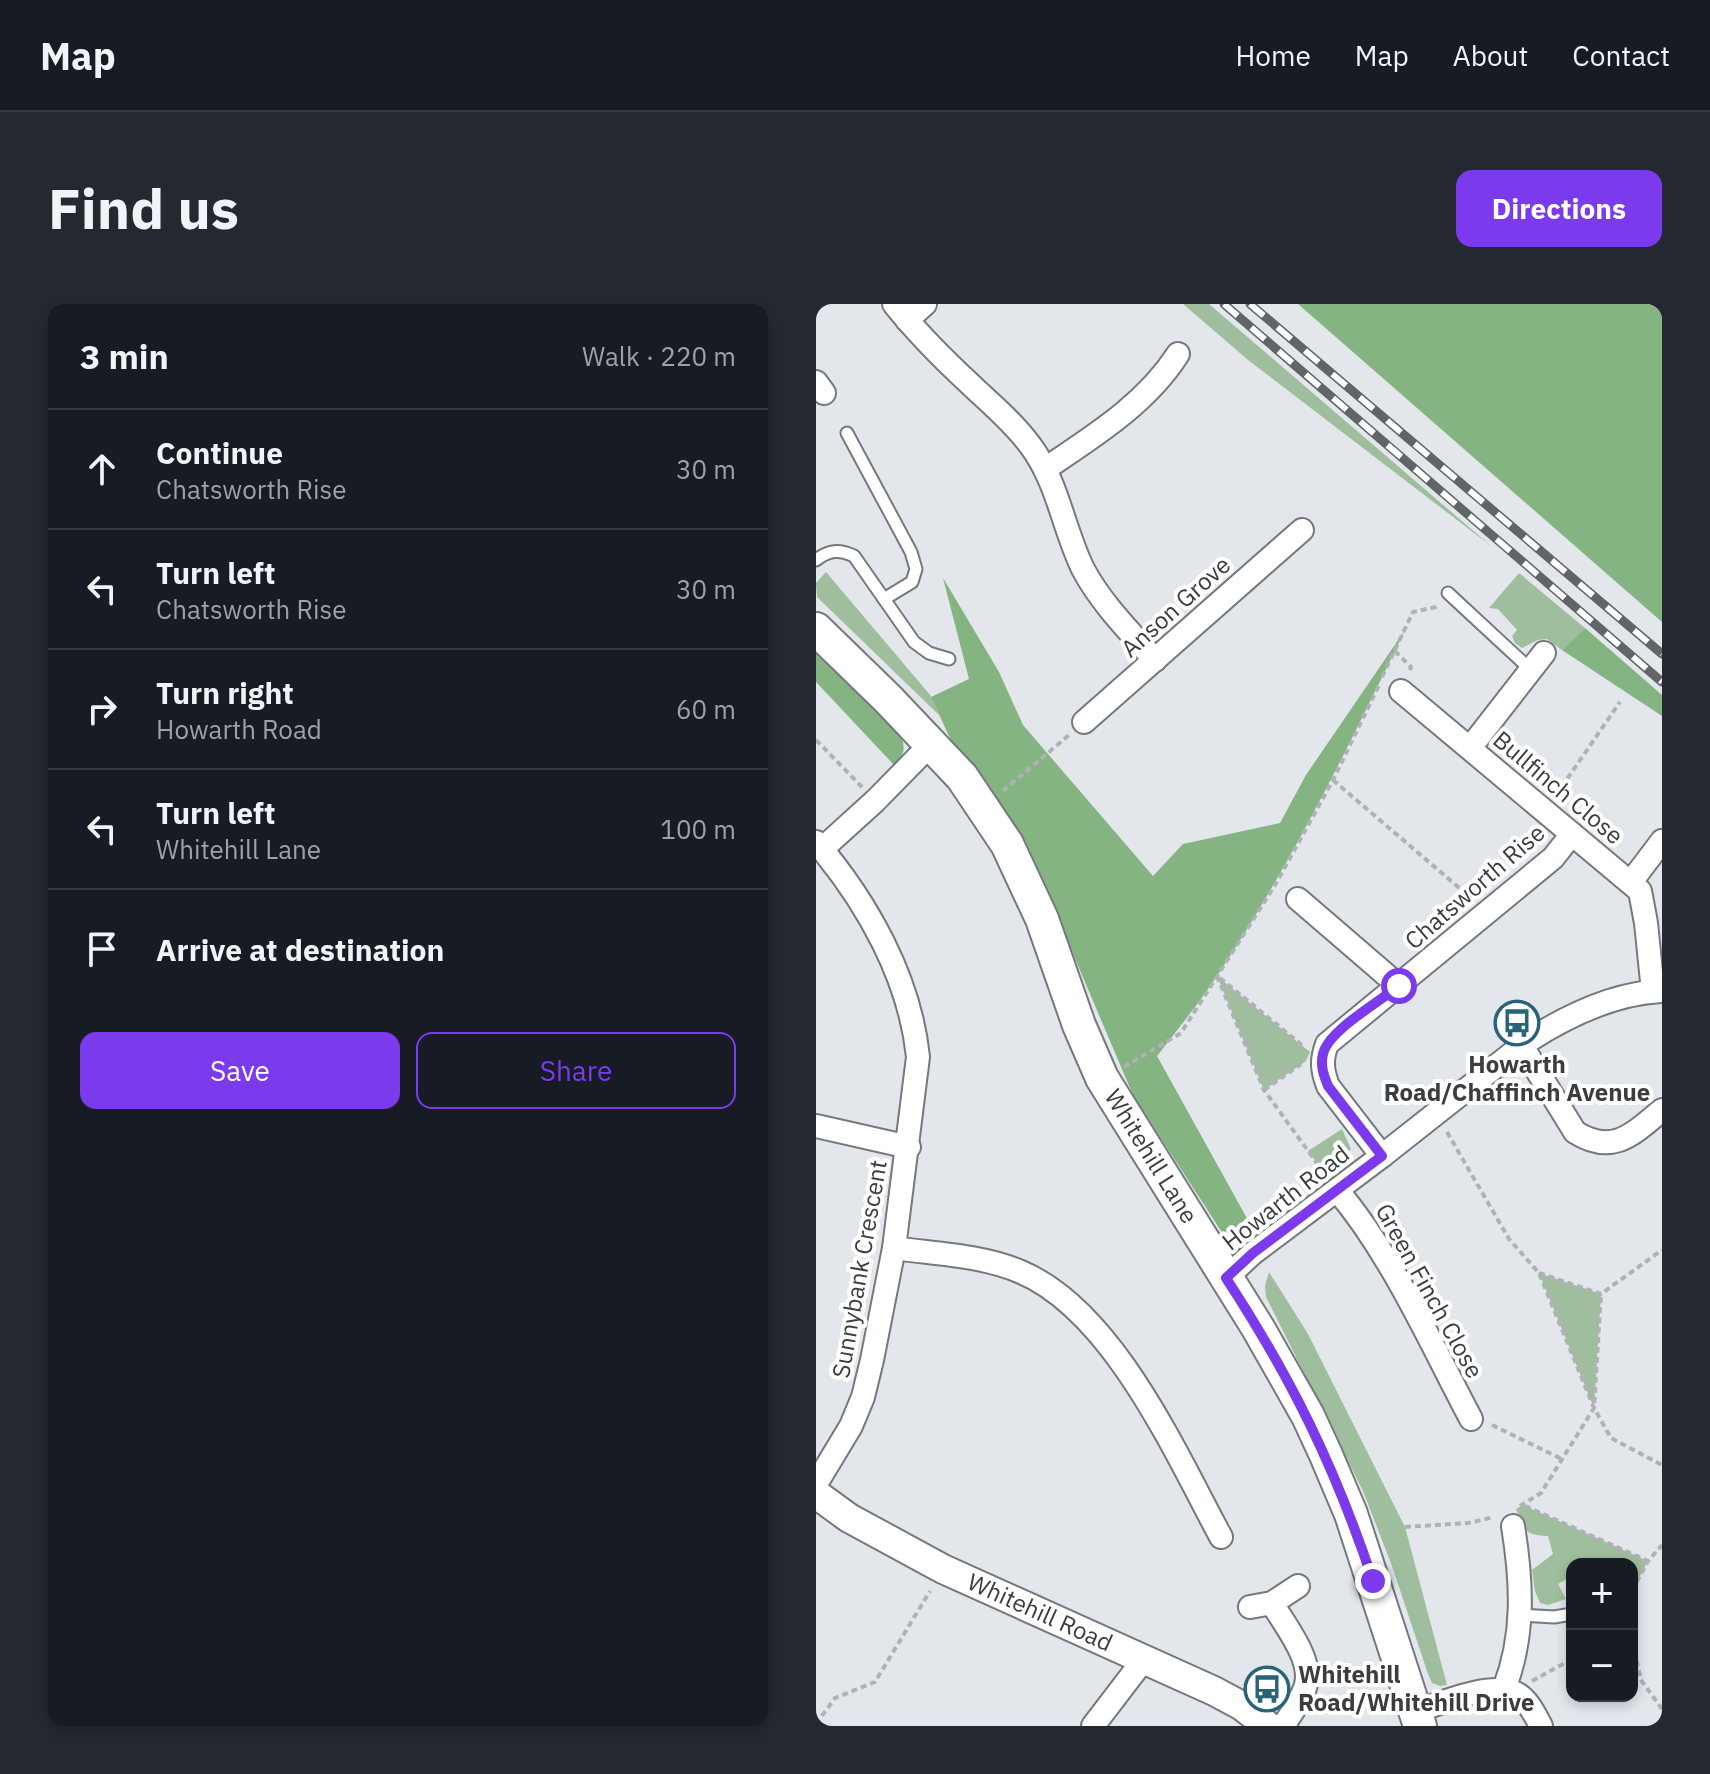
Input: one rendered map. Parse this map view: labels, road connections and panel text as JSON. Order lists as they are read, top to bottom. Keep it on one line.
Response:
{"streets":{"main road":["Whitehill Lane"],"street":["Anson Grove","Bullfinch Close","Chatsworth Rise","Howarth Road","Sunnybank Crescent","Green Finch Close","Whitehill Road"]},"crossings":[["Bullfinch Close","Chatsworth Rise"],["Bullfinch Close","Howarth Road"],["Whitehill Lane","Howarth Road"],["Howarth Road","Green Finch Close"]],"places":{"bus stop":["Howarth Road/Chaffinch Avenue","Whitehill Road/Whitehill Drive"]},"page":{"header":"Map","nav":["Home","Map","About","Contact"],"buttons":["Directions",["Save","Share"]],"title":"Find us","heading":["3 min","Walk · 220 m"],"list":[["Continue","Chatsworth Rise","30 m"],["Turn left","Chatsworth Rise","30 m"],["Turn right","Howarth Road","60 m"],["Turn left","Whitehill Lane","100 m"],"Arrive at destination"],"map_buttons":["+","−"]}}
